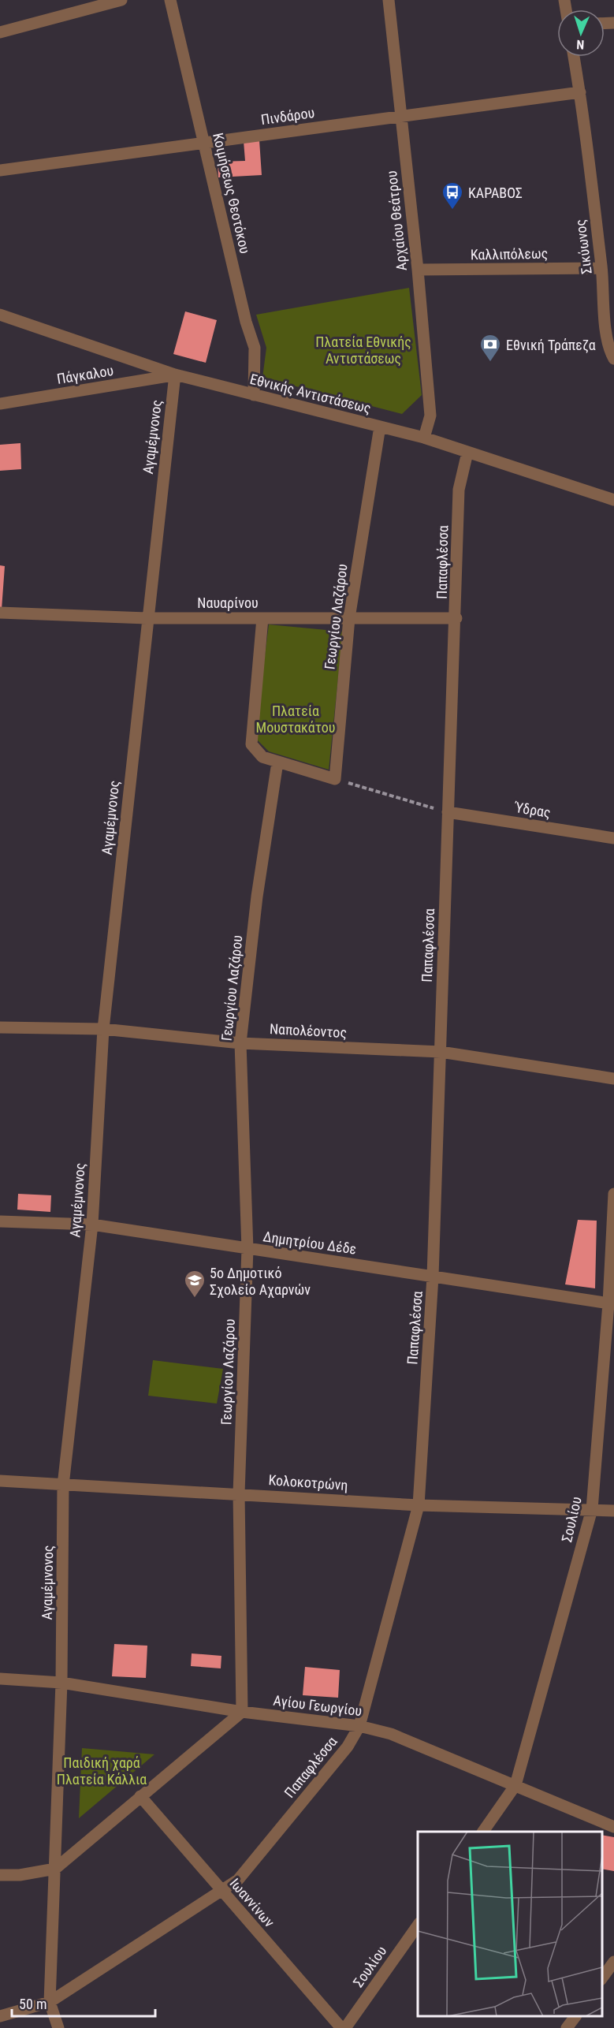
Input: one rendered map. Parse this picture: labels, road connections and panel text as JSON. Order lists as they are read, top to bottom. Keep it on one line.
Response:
{"streets":{"street":["Πινδάρου","Κοιμήσεως Θεοτόκου","Αρχαίου Θεάτρου","Σικύωνος","Καλλιπόλεως","Πάγκαλου","Εθνικής Αντιστάσεως","Αγαμέμνονος","Παπαφλέσσα","Ναυαρίνου","Γεωργίου Λαζάρου","Ύδρας","Ναπολέοντος","Δημητρίου Δέδε","Κολοκοτρώνη","Σουλίου","Αγίου Γεωργίου","Ιωαννίνων"]},"crossings":[["Πινδάρου","Κοιμήσεως Θεοτόκου"],["Πινδάρου","Αρχαίου Θεάτρου"],["Πινδάρου","Σικύωνος"],["Κοιμήσεως Θεοτόκου","Εθνικής Αντιστάσεως"],["Αρχαίου Θεάτρου","Καλλιπόλεως"],["Αρχαίου Θεάτρου","Εθνικής Αντιστάσεως"],["Σικύωνος","Καλλιπόλεως"],["Πάγκαλου","Εθνικής Αντιστάσεως"],["Πάγκαλου","Αγαμέμνονος"],["Εθνικής Αντιστάσεως","Αγαμέμνονος"],["Εθνικής Αντιστάσεως","Παπαφλέσσα"],["Εθνικής Αντιστάσεως","Γεωργίου Λαζάρου"],["Αγαμέμνονος","Παπαφλέσσα"],["Αγαμέμνονος","Ναυαρίνου"],["Αγαμέμνονος","Ναπολέοντος"],["Αγαμέμνονος","Δημητρίου Δέδε"],["Αγαμέμνονος","Κολοκοτρώνη"],["Αγαμέμνονος","Αγίου Γεωργίου"],["Παπαφλέσσα","Ναυαρίνου"],["Παπαφλέσσα","Ύδρας"],["Παπαφλέσσα","Ναπολέοντος"],["Παπαφλέσσα","Δημητρίου Δέδε"],["Παπαφλέσσα","Κολοκοτρώνη"],["Παπαφλέσσα","Αγίου Γεωργίου"],["Παπαφλέσσα","Ιωαννίνων"],["Ναυαρίνου","Γεωργίου Λαζάρου"],["Γεωργίου Λαζάρου","Ναπολέοντος"],["Γεωργίου Λαζάρου","Δημητρίου Δέδε"],["Γεωργίου Λαζάρου","Κολοκοτρώνη"],["Γεωργίου Λαζάρου","Αγίου Γεωργίου"],["Δημητρίου Δέδε","Σουλίου"],["Κολοκοτρώνη","Σουλίου"],["Σουλίου","Αγίου Γεωργίου"]],"parks":["Πλατεία Εθνικής Αντιστάσεως","Πλατεία Μουστακάτου","Παιδική χαρά Πλατεία Κάλλια"],"places":{"bus stop":["ΚΑΡΑΒΟΣ"],"bank":["Εθνική Τράπεζα"],"school or university":["5ο Δημοτικό Σχολείο Αχαρνών"]},"scale_bar":"50 m","north":"bottom"}
